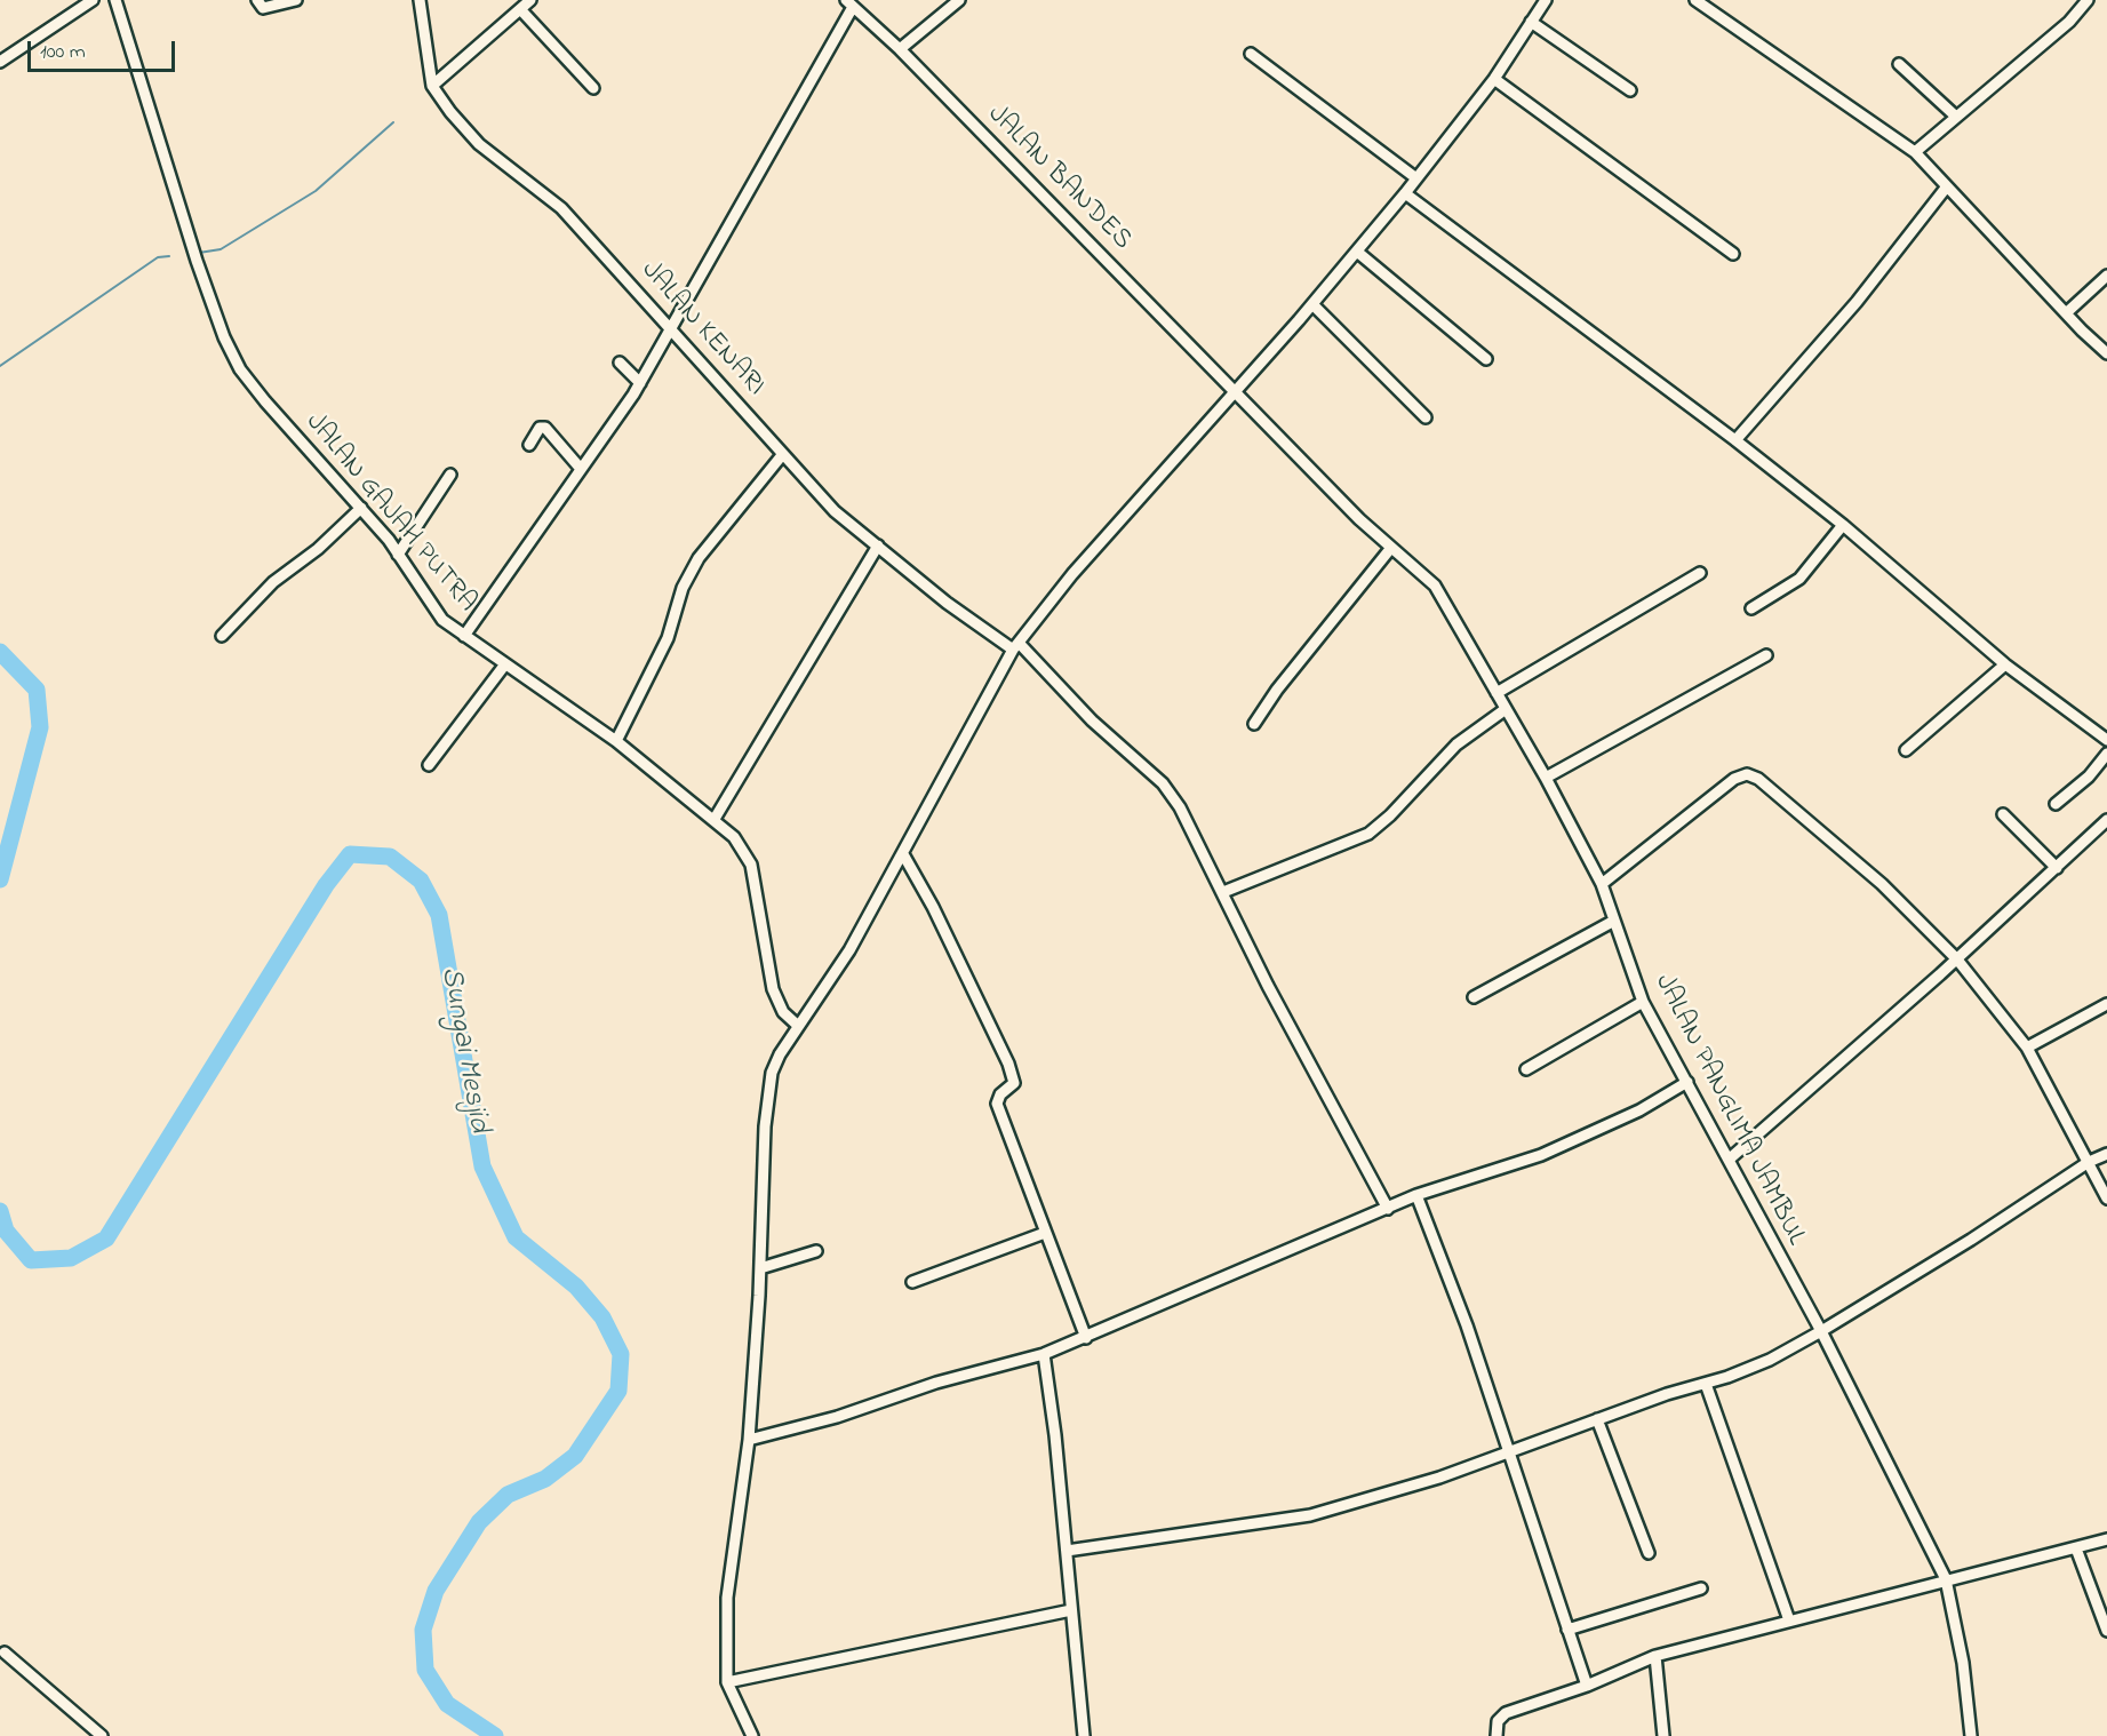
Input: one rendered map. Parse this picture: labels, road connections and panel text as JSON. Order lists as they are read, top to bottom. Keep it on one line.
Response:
{"streets":{"street":["JALAN BANDES","JALAN KENARI","JALAN GAJAH PUTRA","JALAN PANGLIMA JAMBUL"]},"crossings":[["JALAN BANDES","JALAN PANGLIMA JAMBUL"]],"water":["Sungai Mesjid"],"scale_bar":"100 m"}
